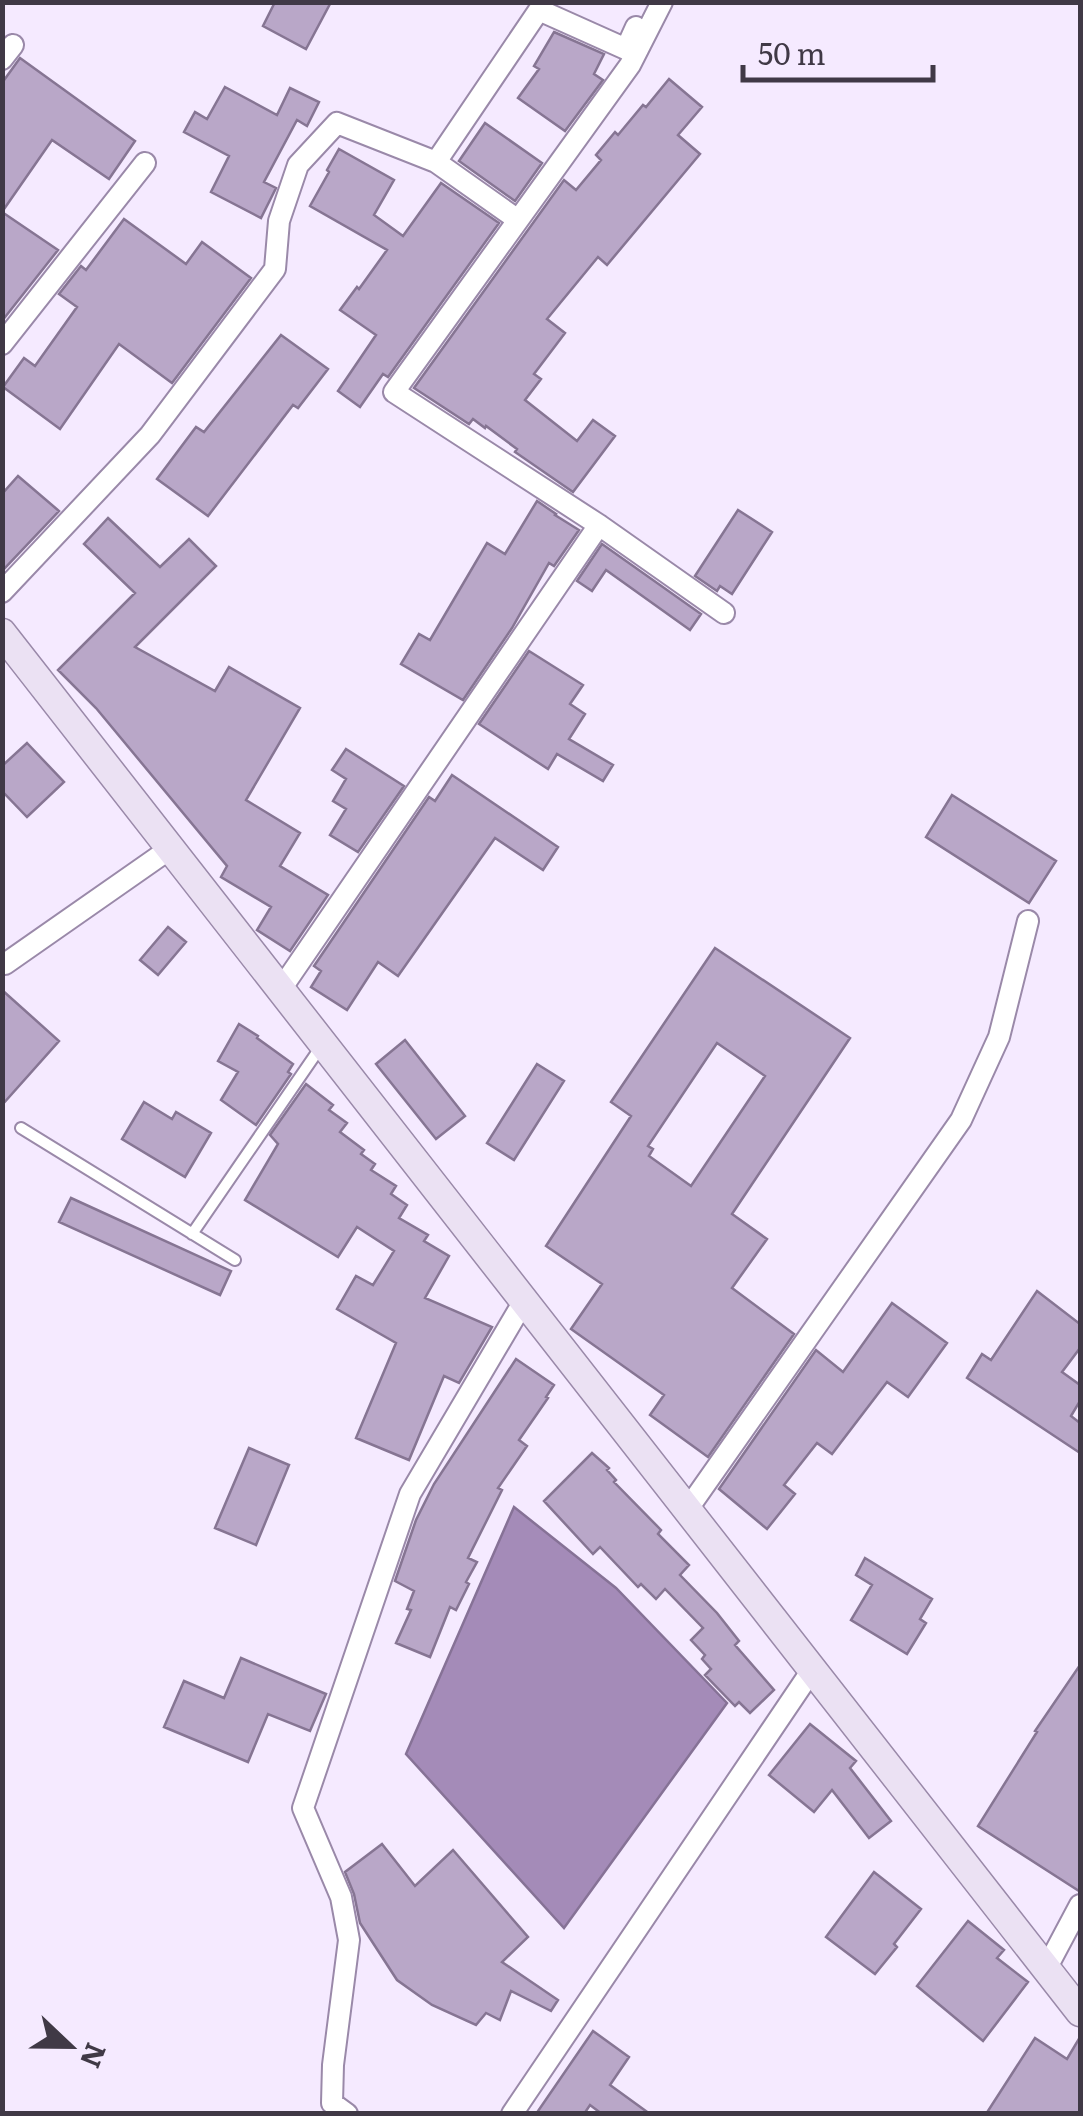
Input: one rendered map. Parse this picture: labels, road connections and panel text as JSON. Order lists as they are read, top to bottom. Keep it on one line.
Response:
{"scale_bar":"50 m","north":"right"}
